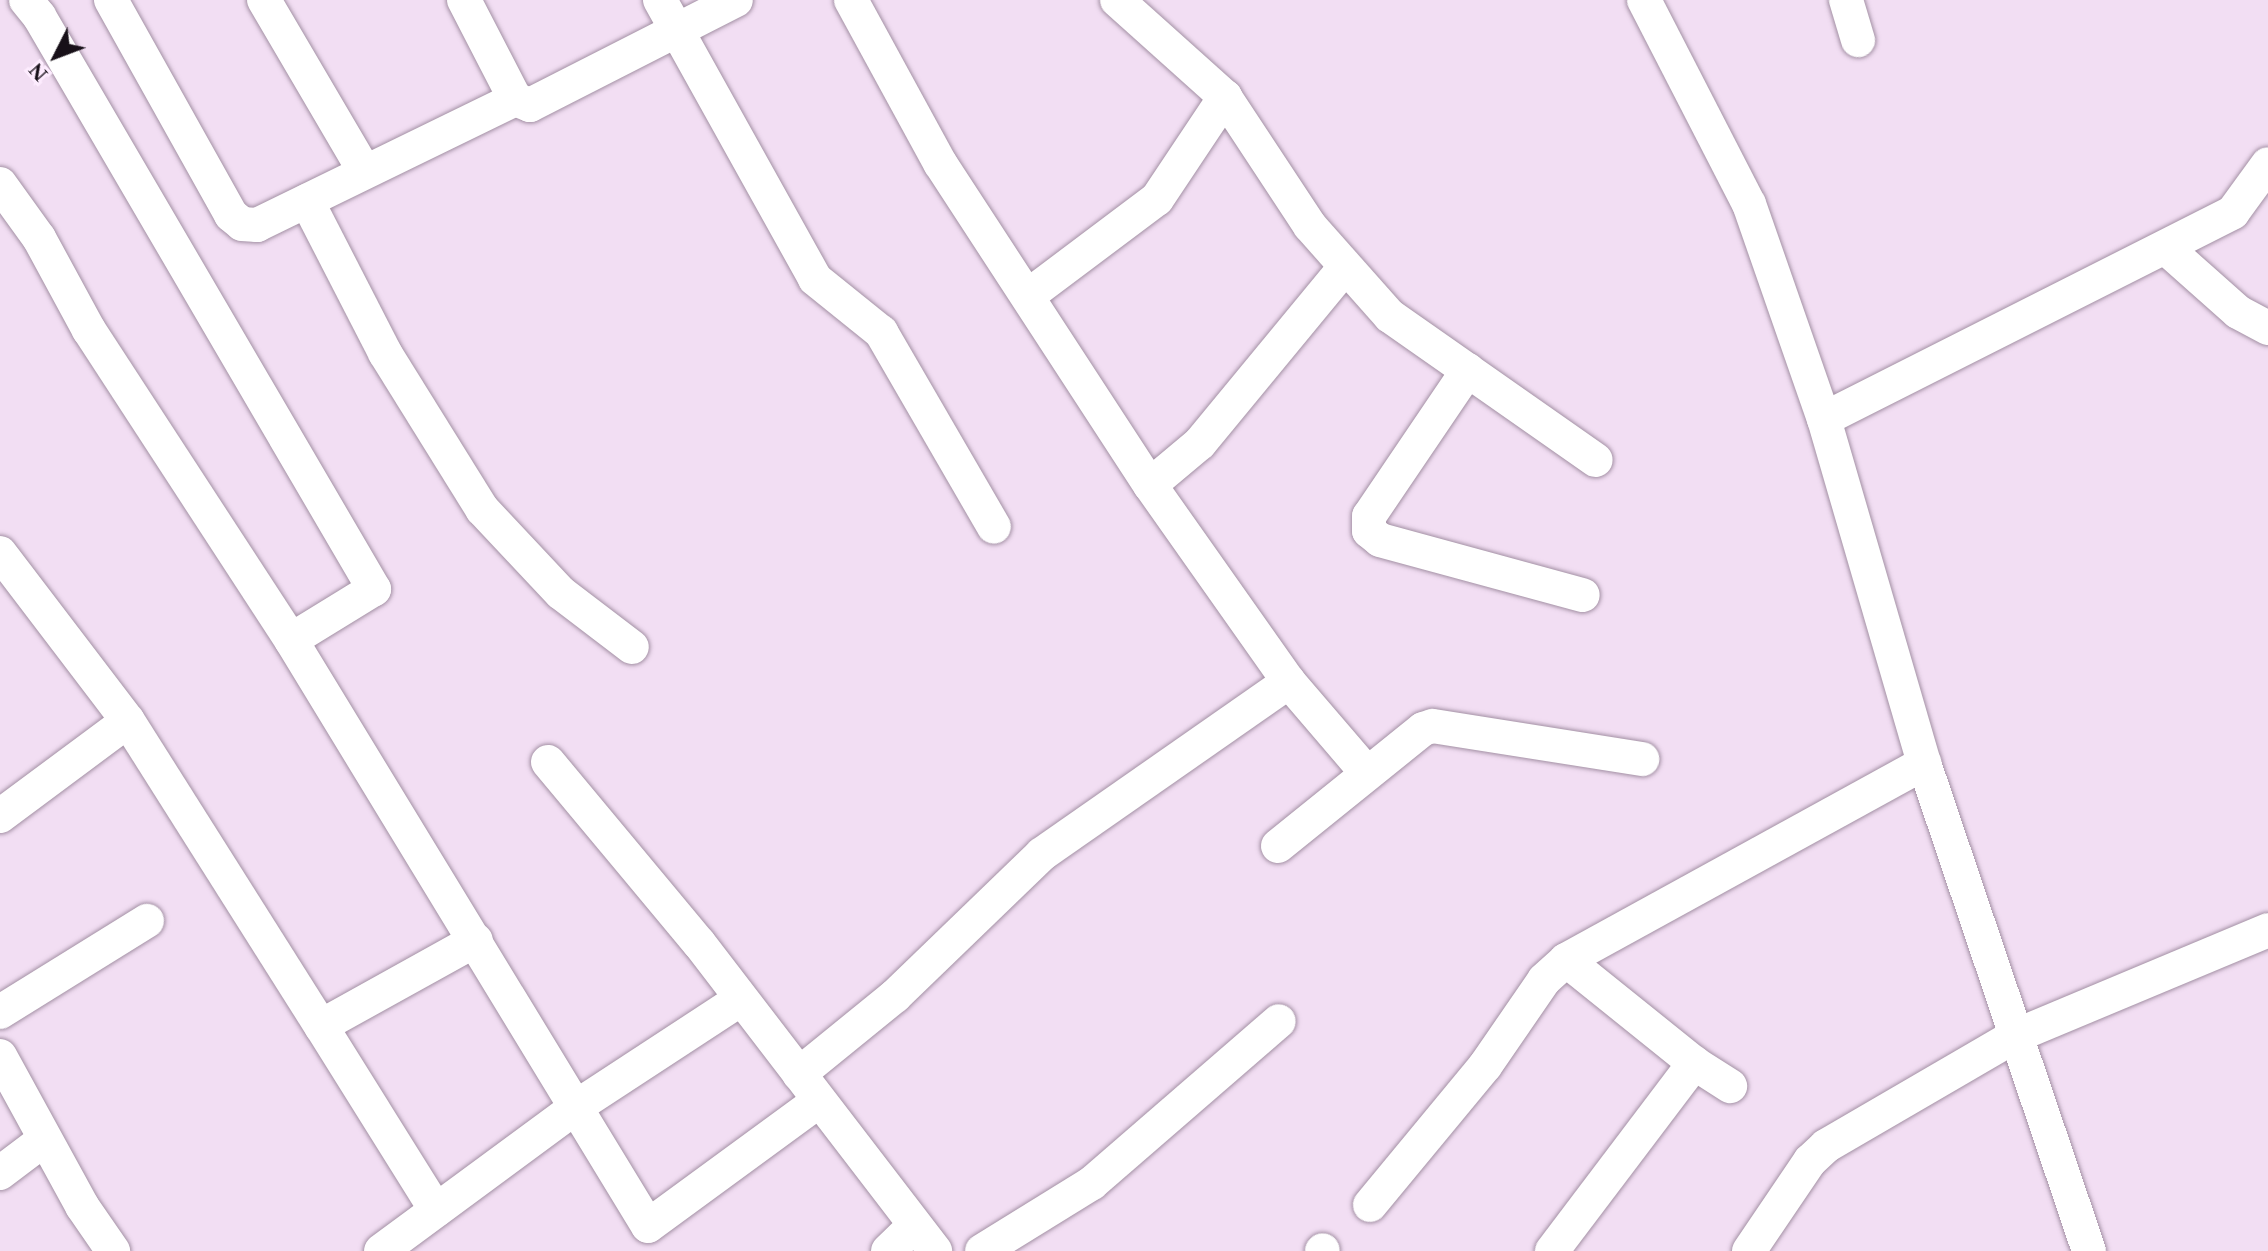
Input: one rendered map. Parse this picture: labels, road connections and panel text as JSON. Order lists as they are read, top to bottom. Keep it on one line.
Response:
{"north":"bottom left"}
